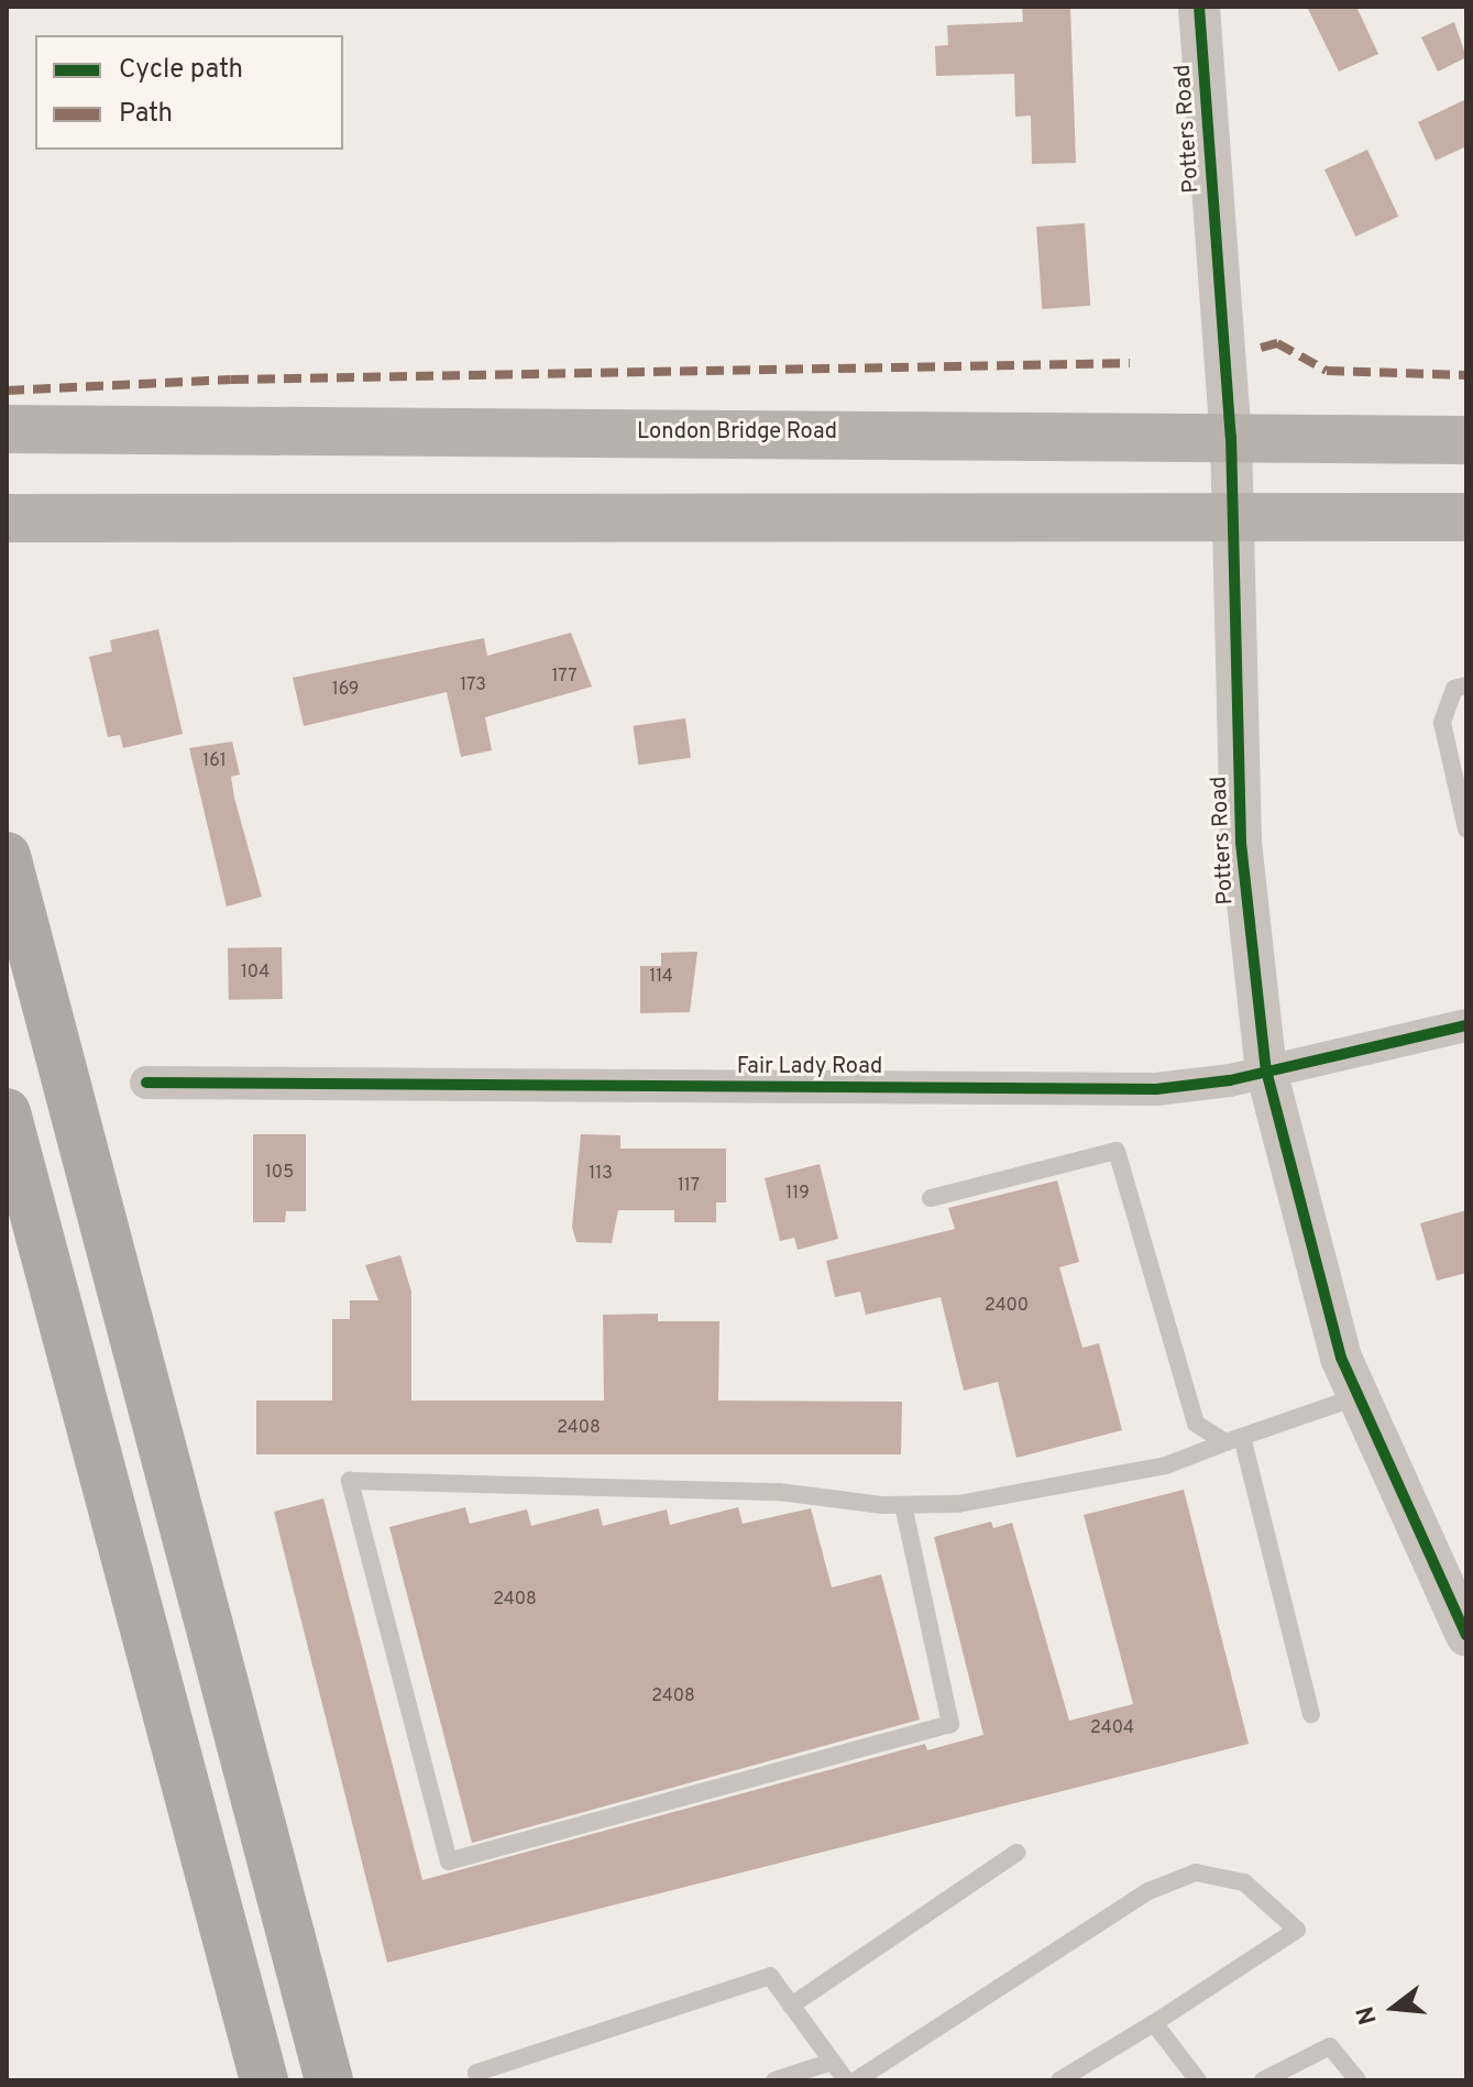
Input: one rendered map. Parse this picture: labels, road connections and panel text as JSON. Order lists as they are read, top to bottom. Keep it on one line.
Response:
{"streets":{"main road":["London Bridge Road"],"street":["Potters Road","Fair Lady Road"]},"crossings":[["Potters Road","London Bridge Road"],["Potters Road","Fair Lady Road"]],"house_numbers":["177","173","169","161","104","114","105","113","117","119","2400","2408","2408","2408","2404"],"legend":["Cycle path","Path"],"north":"left"}
